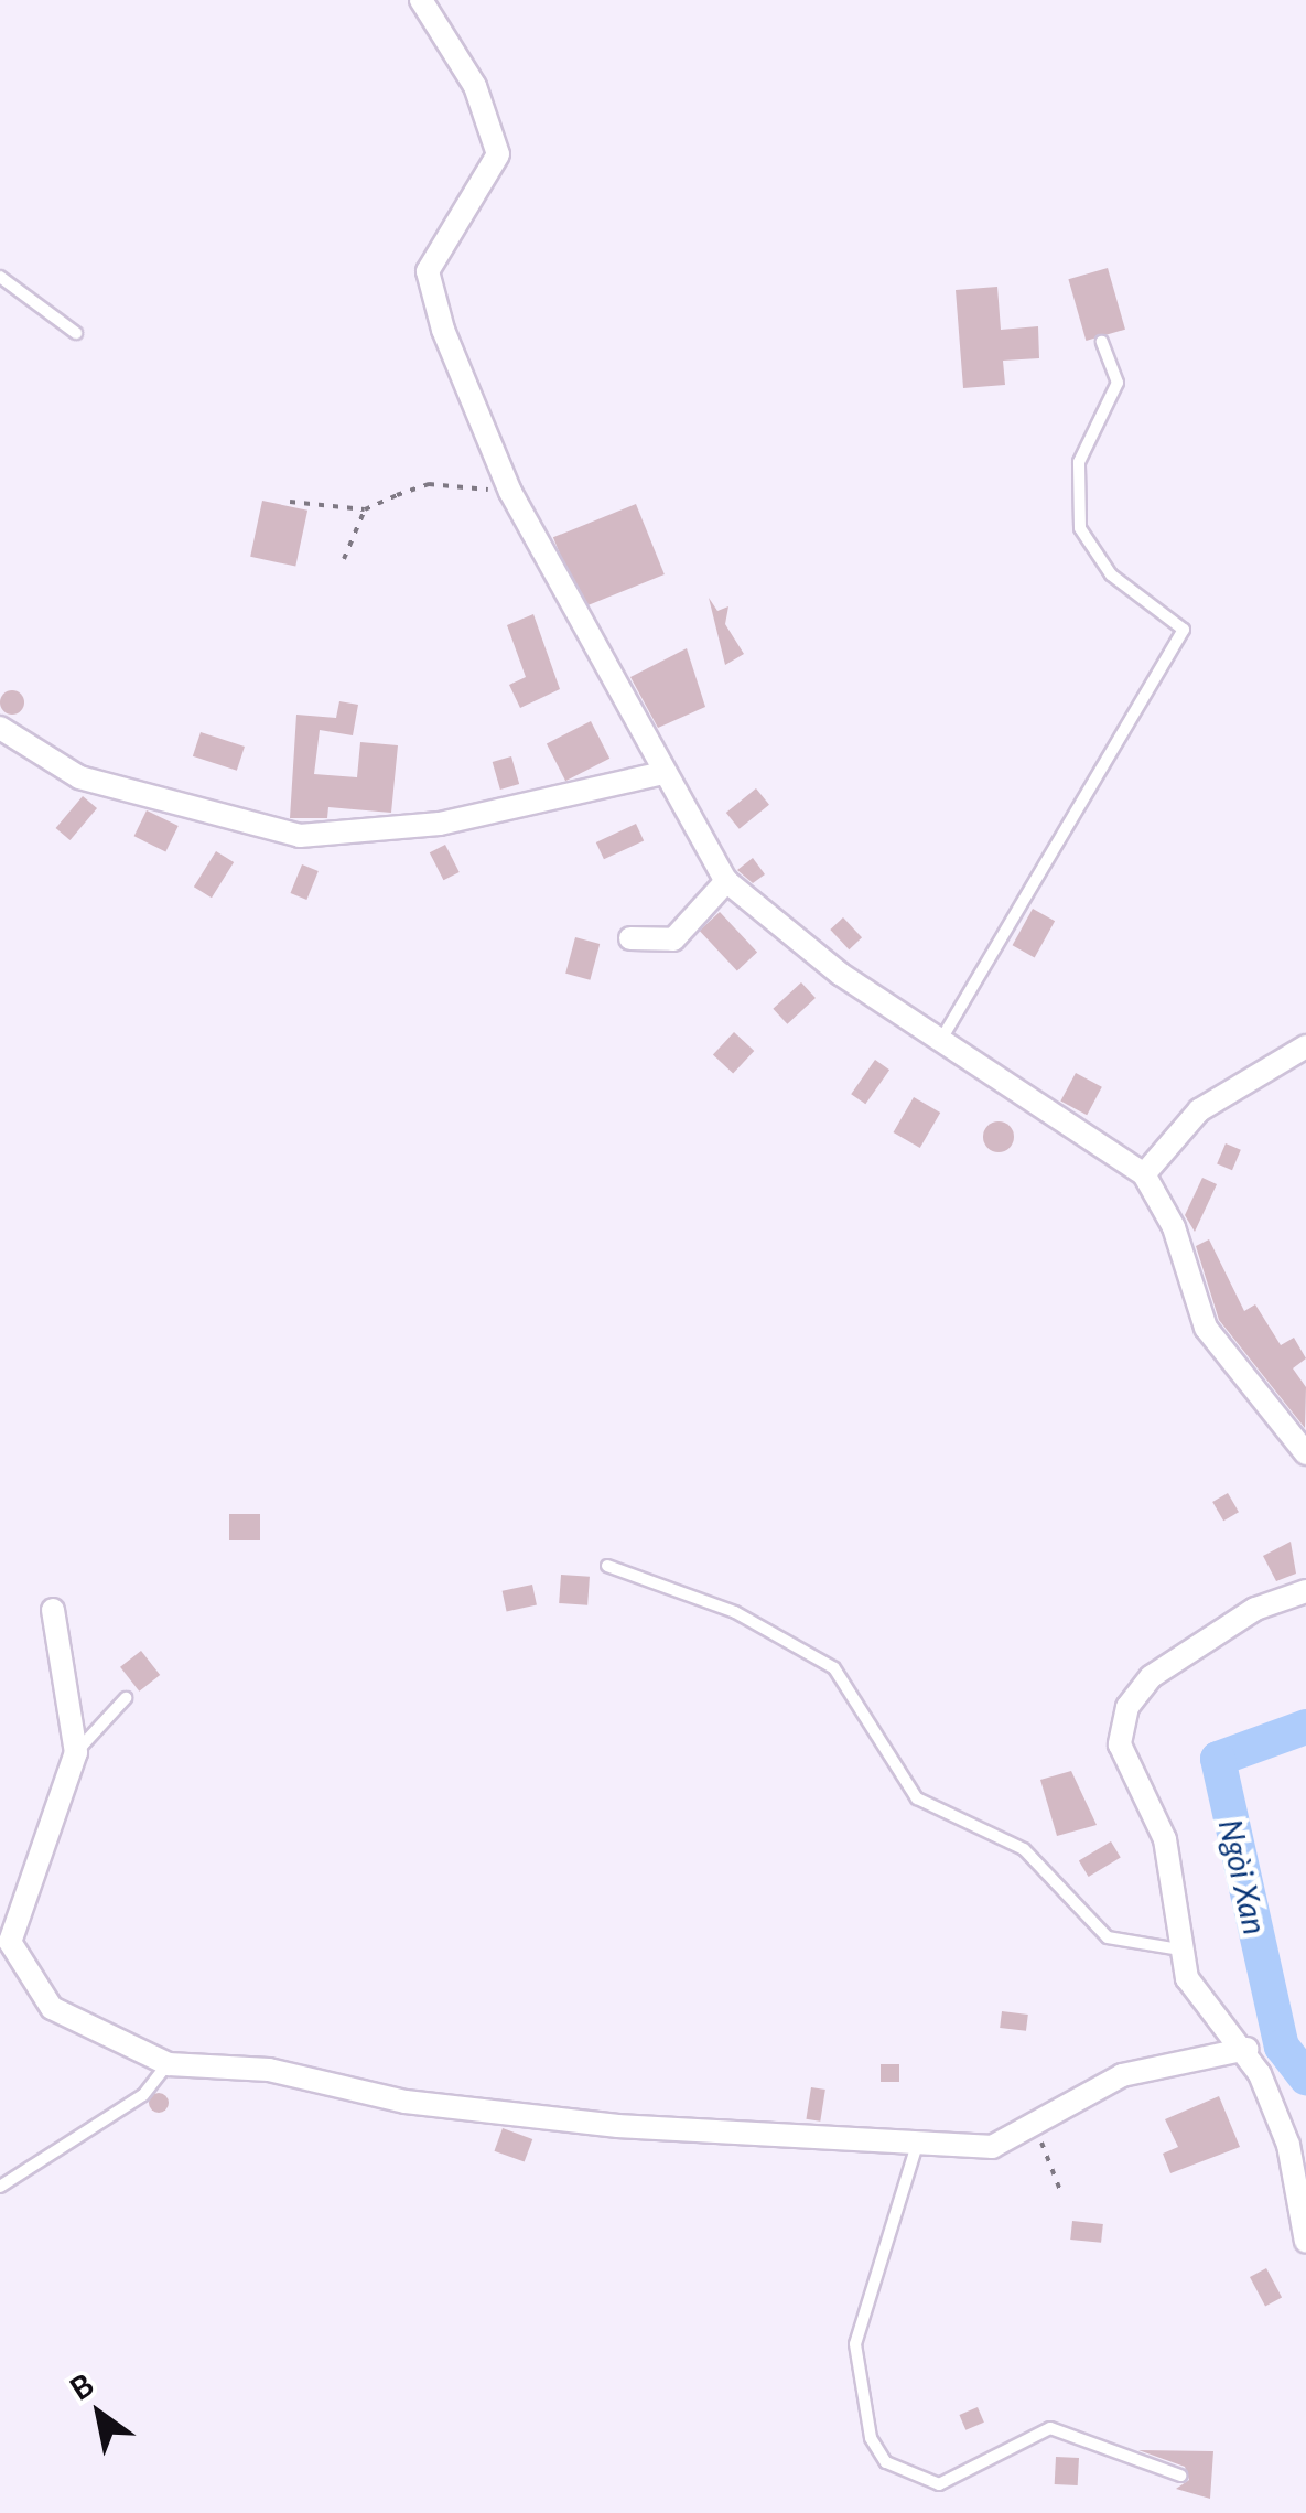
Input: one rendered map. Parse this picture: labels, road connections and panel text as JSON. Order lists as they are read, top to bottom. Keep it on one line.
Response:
{"water":["Ngòi Xan"],"north":"top left"}
